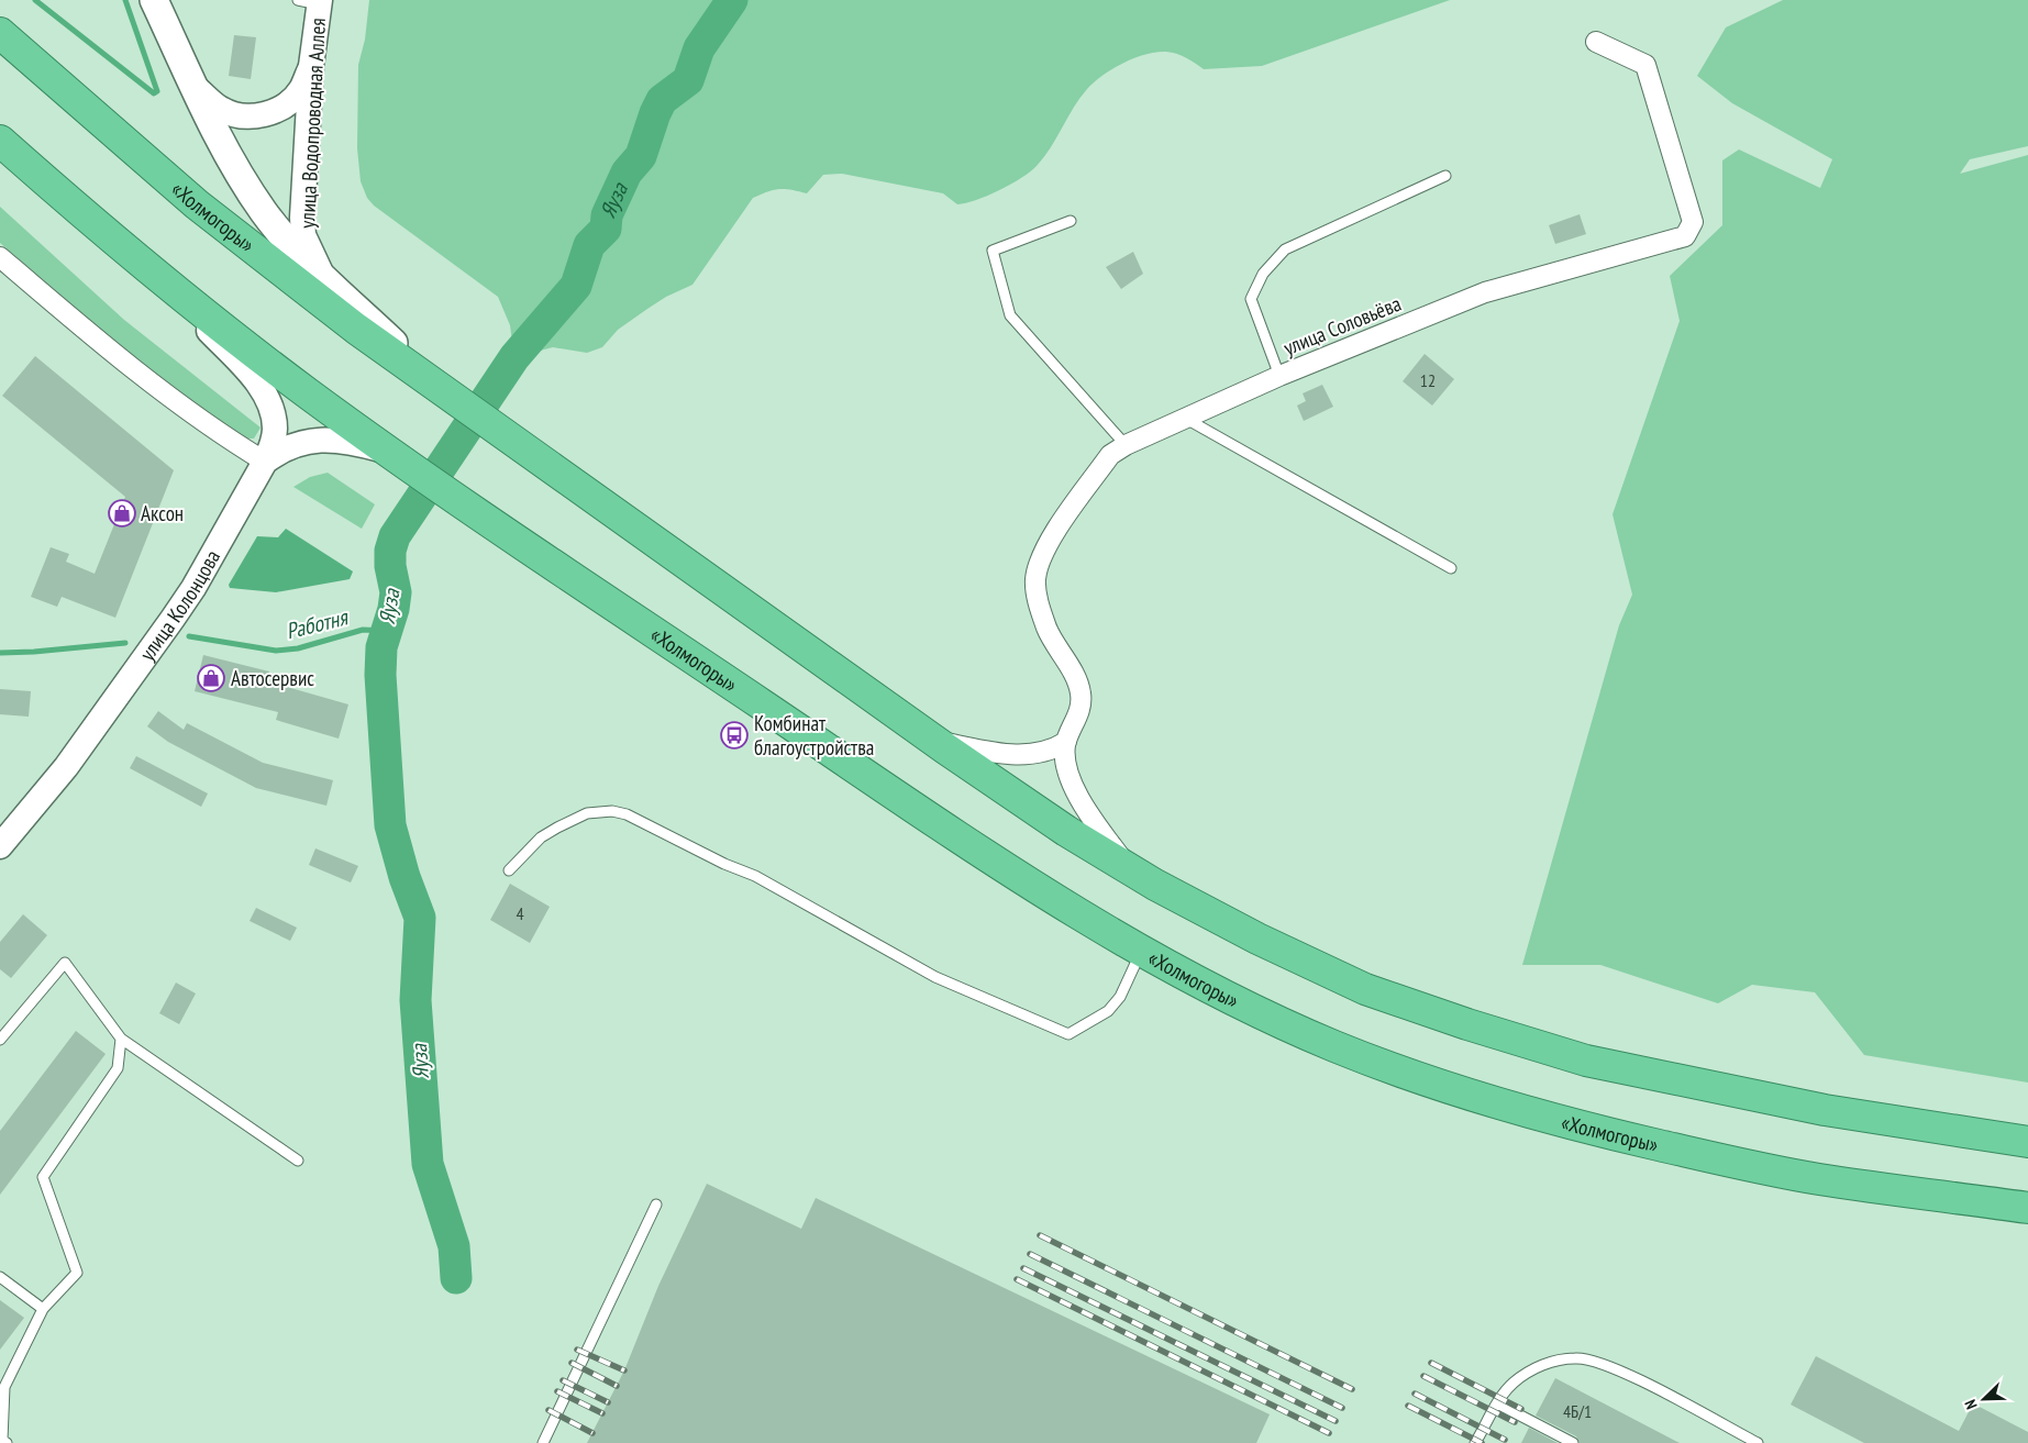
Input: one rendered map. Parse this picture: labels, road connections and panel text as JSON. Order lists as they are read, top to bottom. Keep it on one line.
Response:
{"streets":{"highway":["«Холмогоры»"],"street":["улица Водопроводная Аллея","улица Соловьёва","улица Колонцова"]},"crossings":[["«Холмогоры»","улица Колонцова"]],"water":["Яуза","Работня"],"places":{"shop":["Аксон","Автосервис"],"bus stop":["Комбинат благоустройства"]},"house_numbers":["12","4","4Б/1"],"north":"bottom left"}
